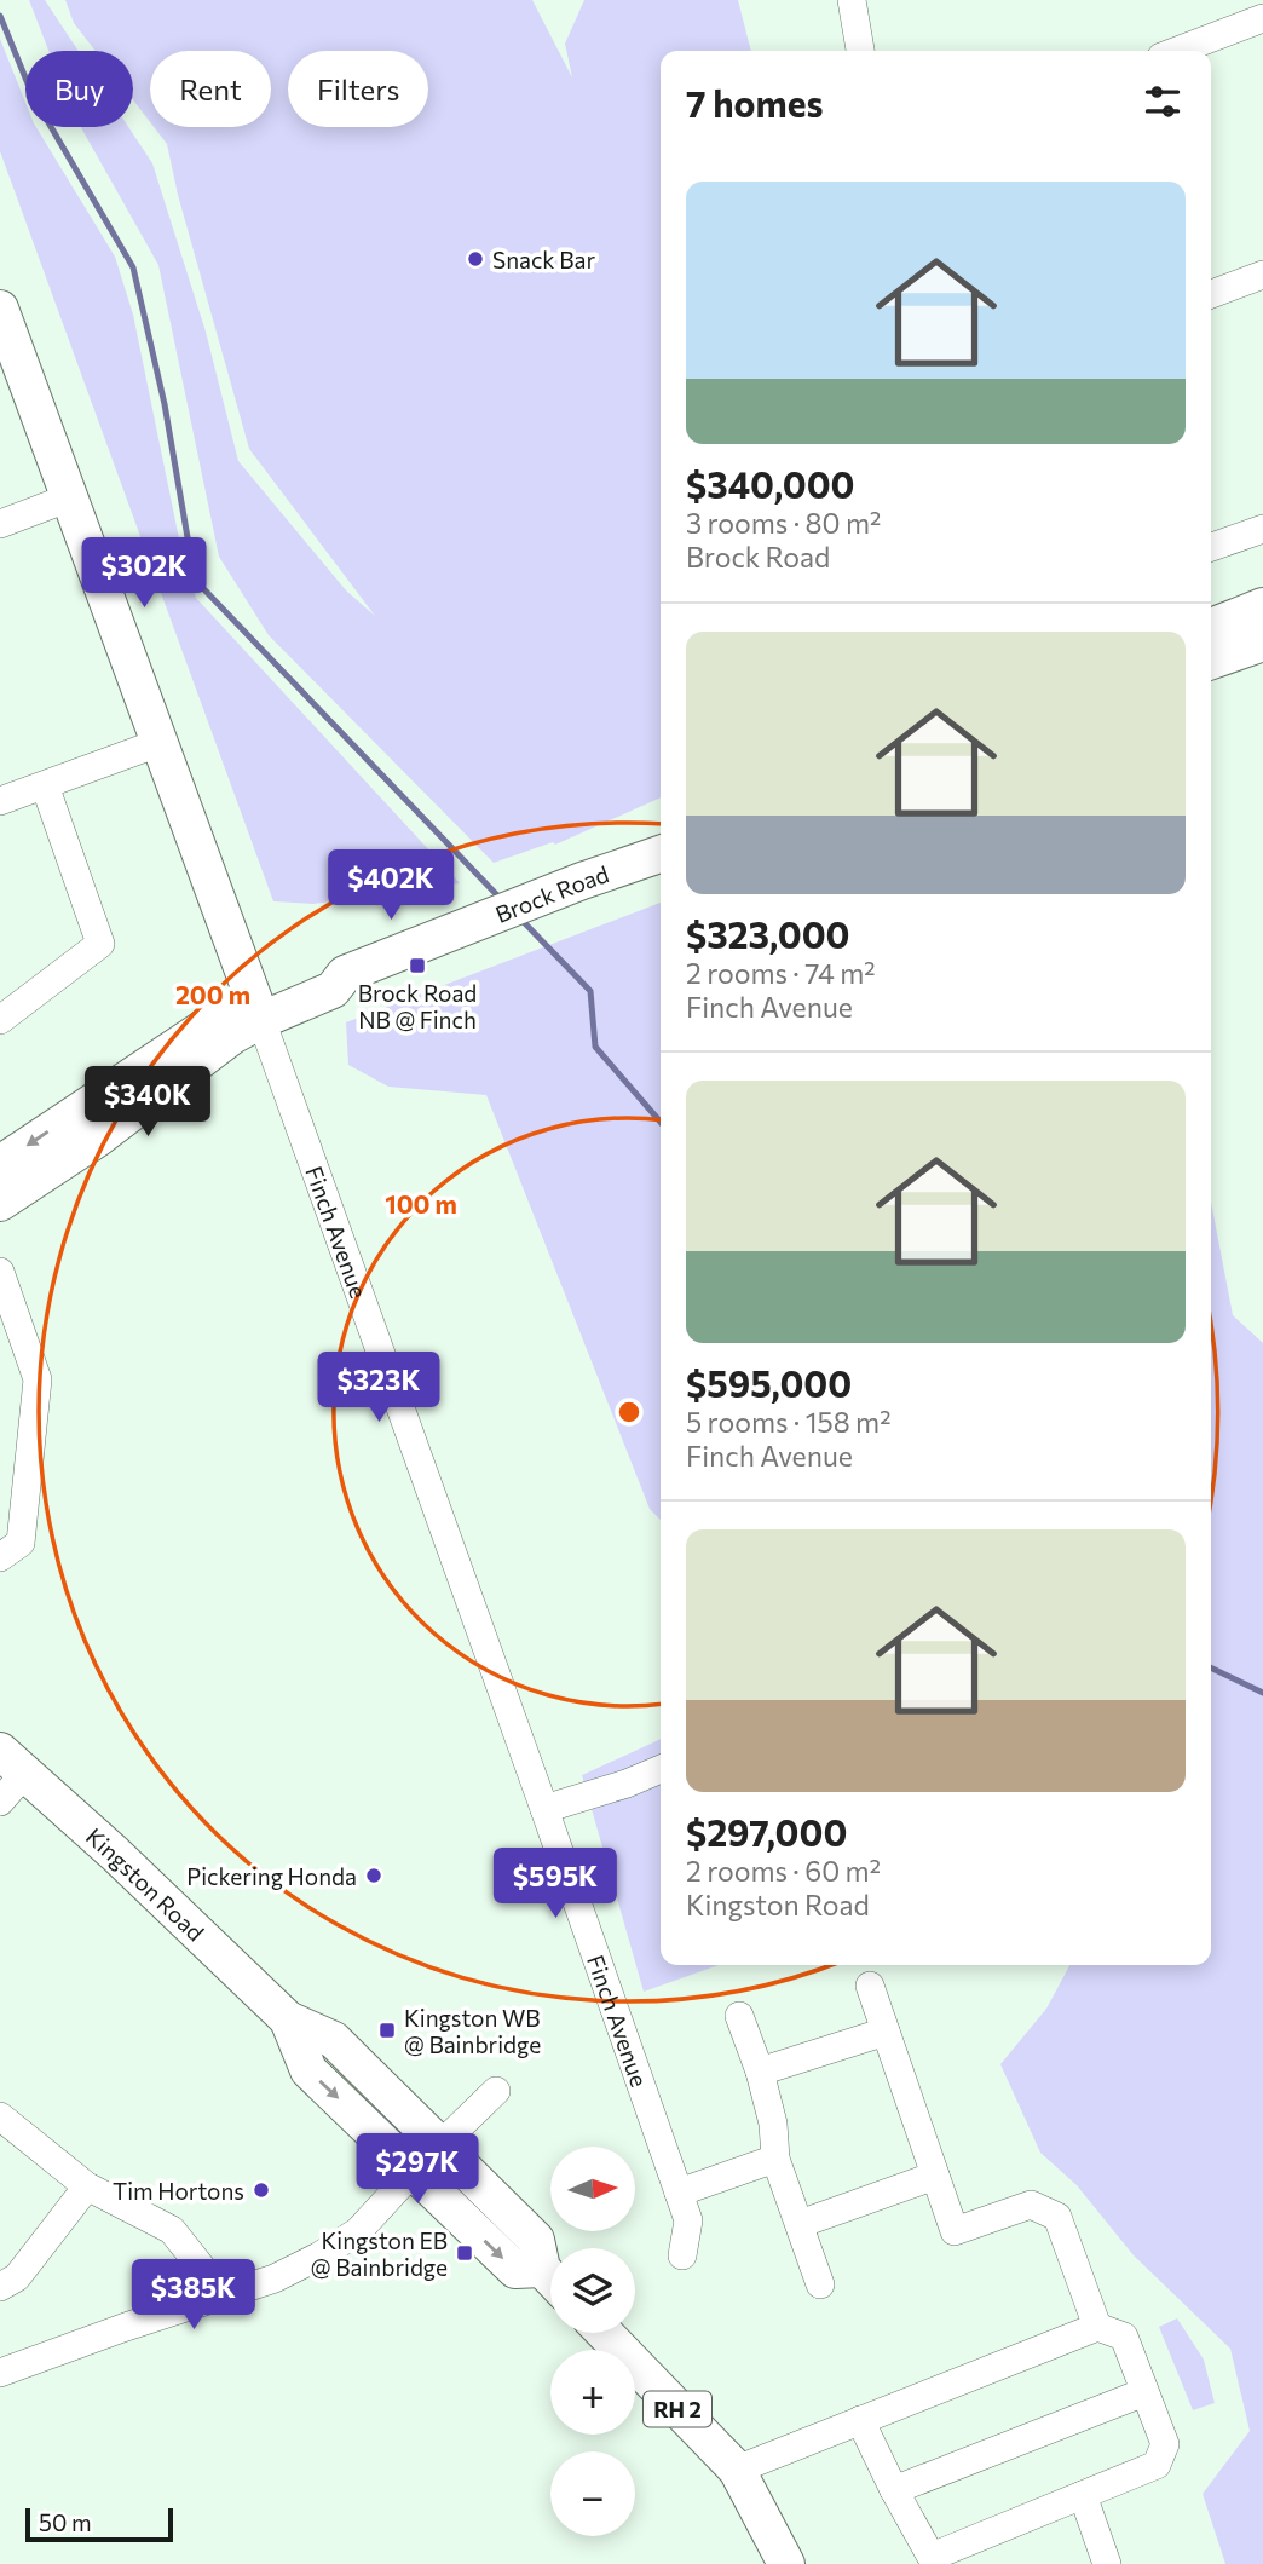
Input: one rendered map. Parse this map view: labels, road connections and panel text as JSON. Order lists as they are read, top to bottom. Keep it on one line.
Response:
{"streets":{"main road":["Brock Road","Finch Avenue","Kingston Road","RH 2"]},"crossings":[["Brock Road","Finch Avenue"]],"places":{"other":["Snack Bar","Pickering Honda","Tim Hortons"],"transit":["Brock Road NB @ Finch","Kingston WB @ Bainbridge","Kingston EB @ Bainbridge"]},"scale_bar":"50 m","north":"right","page":{"chip":["Buy","Rent","Filters"],"heading":"7 homes","list":[{"name":"$340,000","note":"3 rooms · 80 m² · Brock Road"},{"name":"$323,000","note":"2 rooms · 74 m² · Finch Avenue"},{"name":"$595,000","note":"5 rooms · 158 m² · Finch Avenue"},{"name":"$297,000","note":"2 rooms · 60 m² · Kingston Road"}],"price":["$302K","$402K","$340K","$323K","$595K","$297K","$385K"],"map_buttons":["+","−"],"scale":"50 m"},"rings":["200 m","100 m"]}
